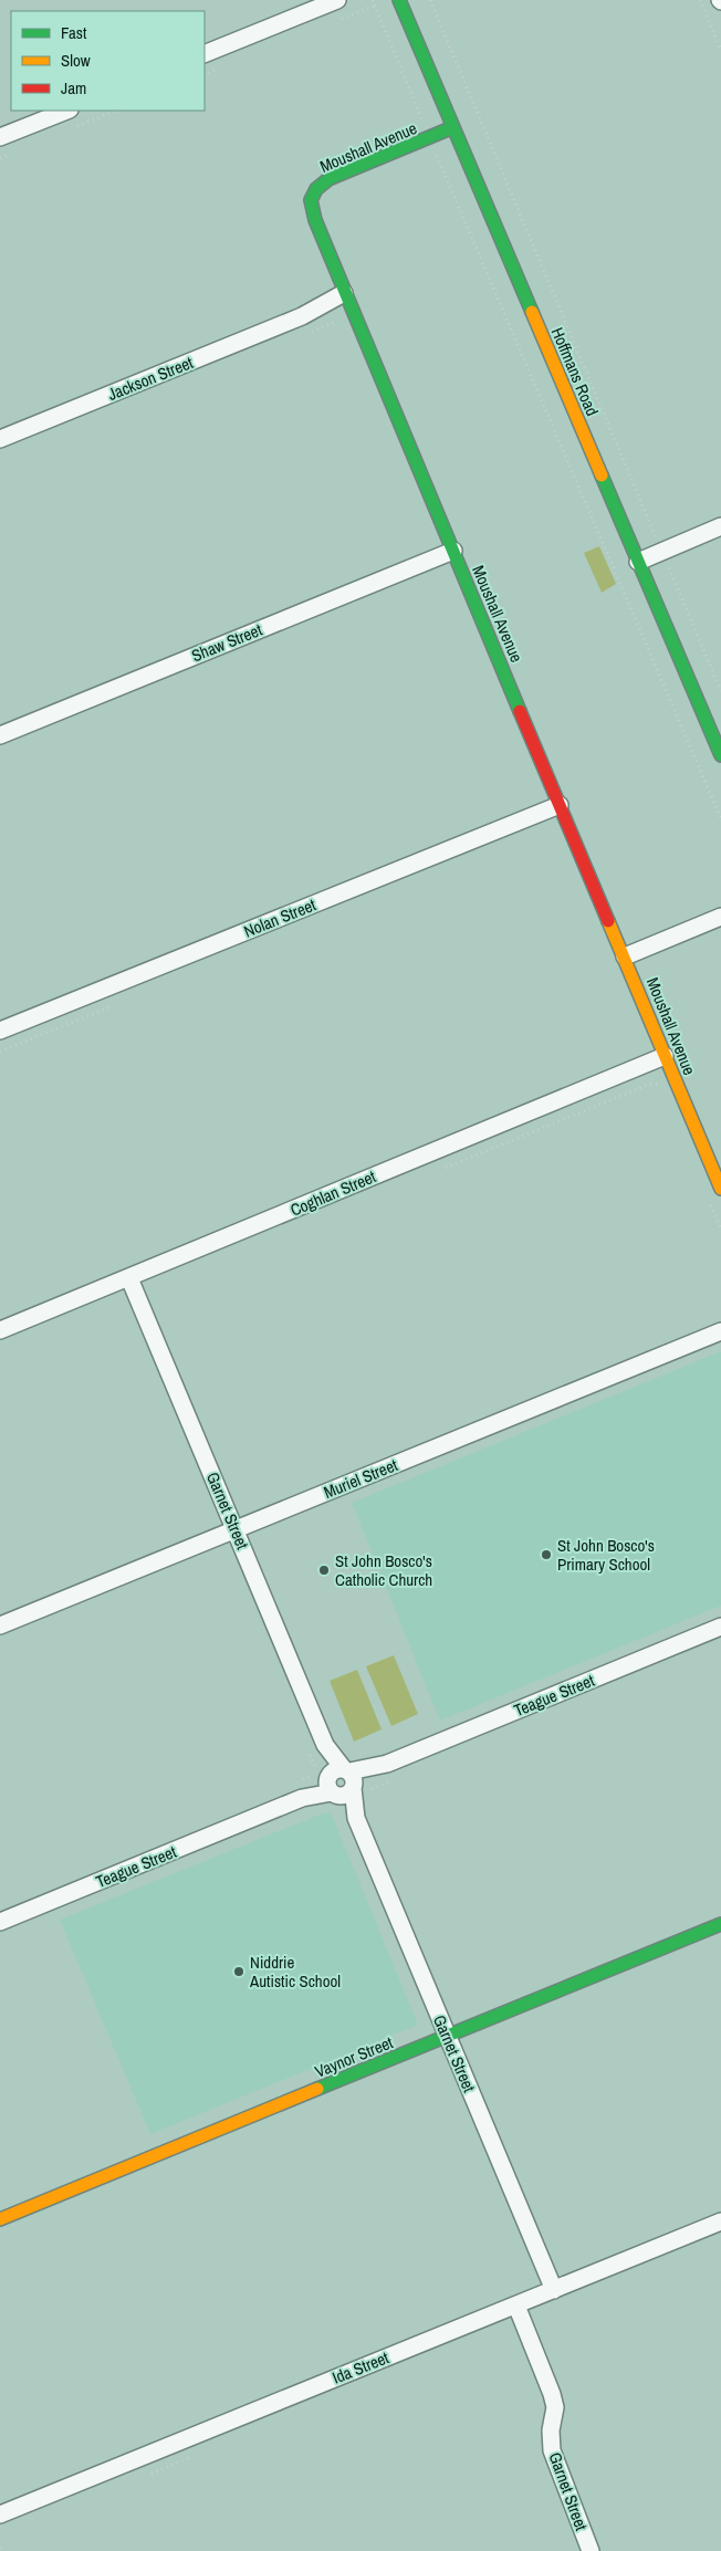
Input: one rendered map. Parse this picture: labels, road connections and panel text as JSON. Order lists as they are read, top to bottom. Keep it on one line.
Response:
{"streets":{"street":["Moushall Avenue","Hoffmans Road","Jackson Street","Shaw Street","Nolan Street","Coghlan Street","Muriel Street","Garnet Street","Teague Street","Vaynor Street","Ida Street"]},"crossings":[["Moushall Avenue","Hoffmans Road"],["Moushall Avenue","Jackson Street"],["Moushall Avenue","Shaw Street"],["Moushall Avenue","Nolan Street"],["Moushall Avenue","Coghlan Street"],["Coghlan Street","Garnet Street"],["Muriel Street","Garnet Street"],["Garnet Street","Teague Street"],["Garnet Street","Vaynor Street"],["Garnet Street","Ida Street"]],"places":["St John Bosco's Primary School","St John Bosco's Catholic Church","Niddrie Autistic School"],"legend":["Fast","Slow","Jam"]}
